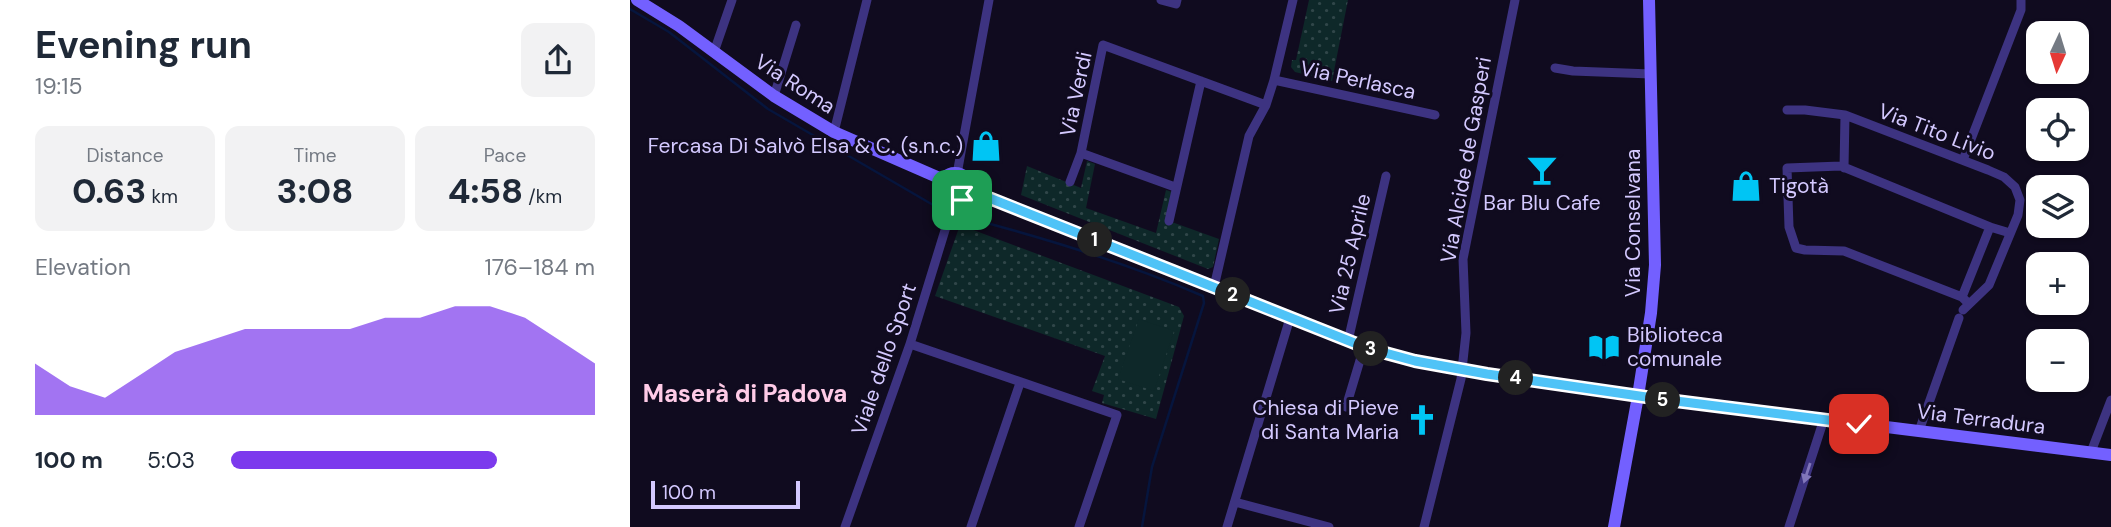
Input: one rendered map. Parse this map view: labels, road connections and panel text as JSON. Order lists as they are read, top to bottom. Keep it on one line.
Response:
{"streets":{"main road":["Via Roma","Via Conselvana","Via Terradura"],"street":["Via Perlasca","Via Verdi","Via Tito Livio","Via Alcide de Gasperi","Via 25 Aprile","Viale dello Sport"]},"crossings":[["Via Perlasca","Via Verdi"],["Via Roma","Viale dello Sport"],["Via Tito Livio","Via Terradura"],["Via Alcide de Gasperi","Via Terradura"],["Via Conselvana","Via Terradura"]],"districts":["Maserà di Padova"],"places":{"shop":["Fercasa Di Salvò Elsa & C. (s.n.c.)","Tigotà"],"bar":["Bar Blu Cafe"],"library":["Biblioteca comunale"],"church":["Chiesa di Pieve di Santa Maria"]},"scale_bar":"100 m","north":"bottom","page":{"heading":["Evening run","19:15"],"map_buttons":["+","−"],"stats":[["Distance","0.63 km"],["Time","3:08"],["Pace","4:58 /km"]],"pins":["1","2","3","4","5"],"chart":["Elevation","176–184 m"],"list":[{"name":"100 m","note":"5:03"}],"scale":"100 m"}}
